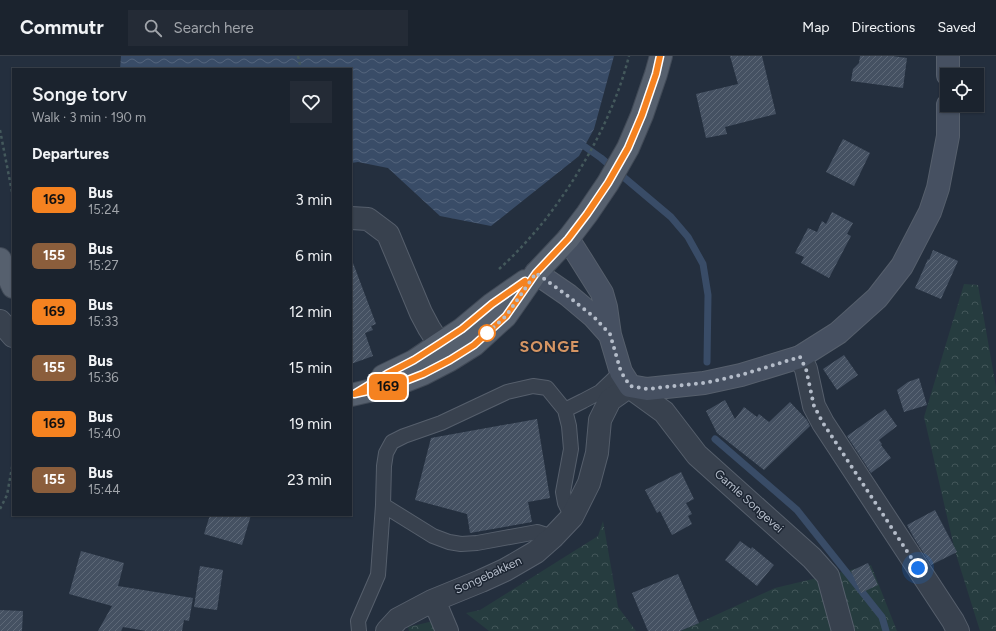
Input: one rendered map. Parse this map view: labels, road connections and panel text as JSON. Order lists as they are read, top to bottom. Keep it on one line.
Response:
{"streets":{"street":["Gamle Songevei","Songebakken"]},"crossings":[["Gamle Songevei","Songebakken"]],"districts":["SONGE"],"lines":["bus line 169"],"page":{"header":"Commutr","search":"Search here","nav":["Map","Directions","Saved"],"on_map":"169","heading":[["Songe torv","Walk · 3 min · 190 m"],"Departures"],"list":[{"mark":"169","name":"Bus","note":"15:24","value":"3 min"},{"mark":"155","name":"Bus","note":"15:27","value":"6 min"},{"mark":"169","name":"Bus","note":"15:33","value":"12 min"},{"mark":"155","name":"Bus","note":"15:36","value":"15 min"},{"mark":"169","name":"Bus","note":"15:40","value":"19 min"},{"mark":"155","name":"Bus","note":"15:44","value":"23 min"}]}}
